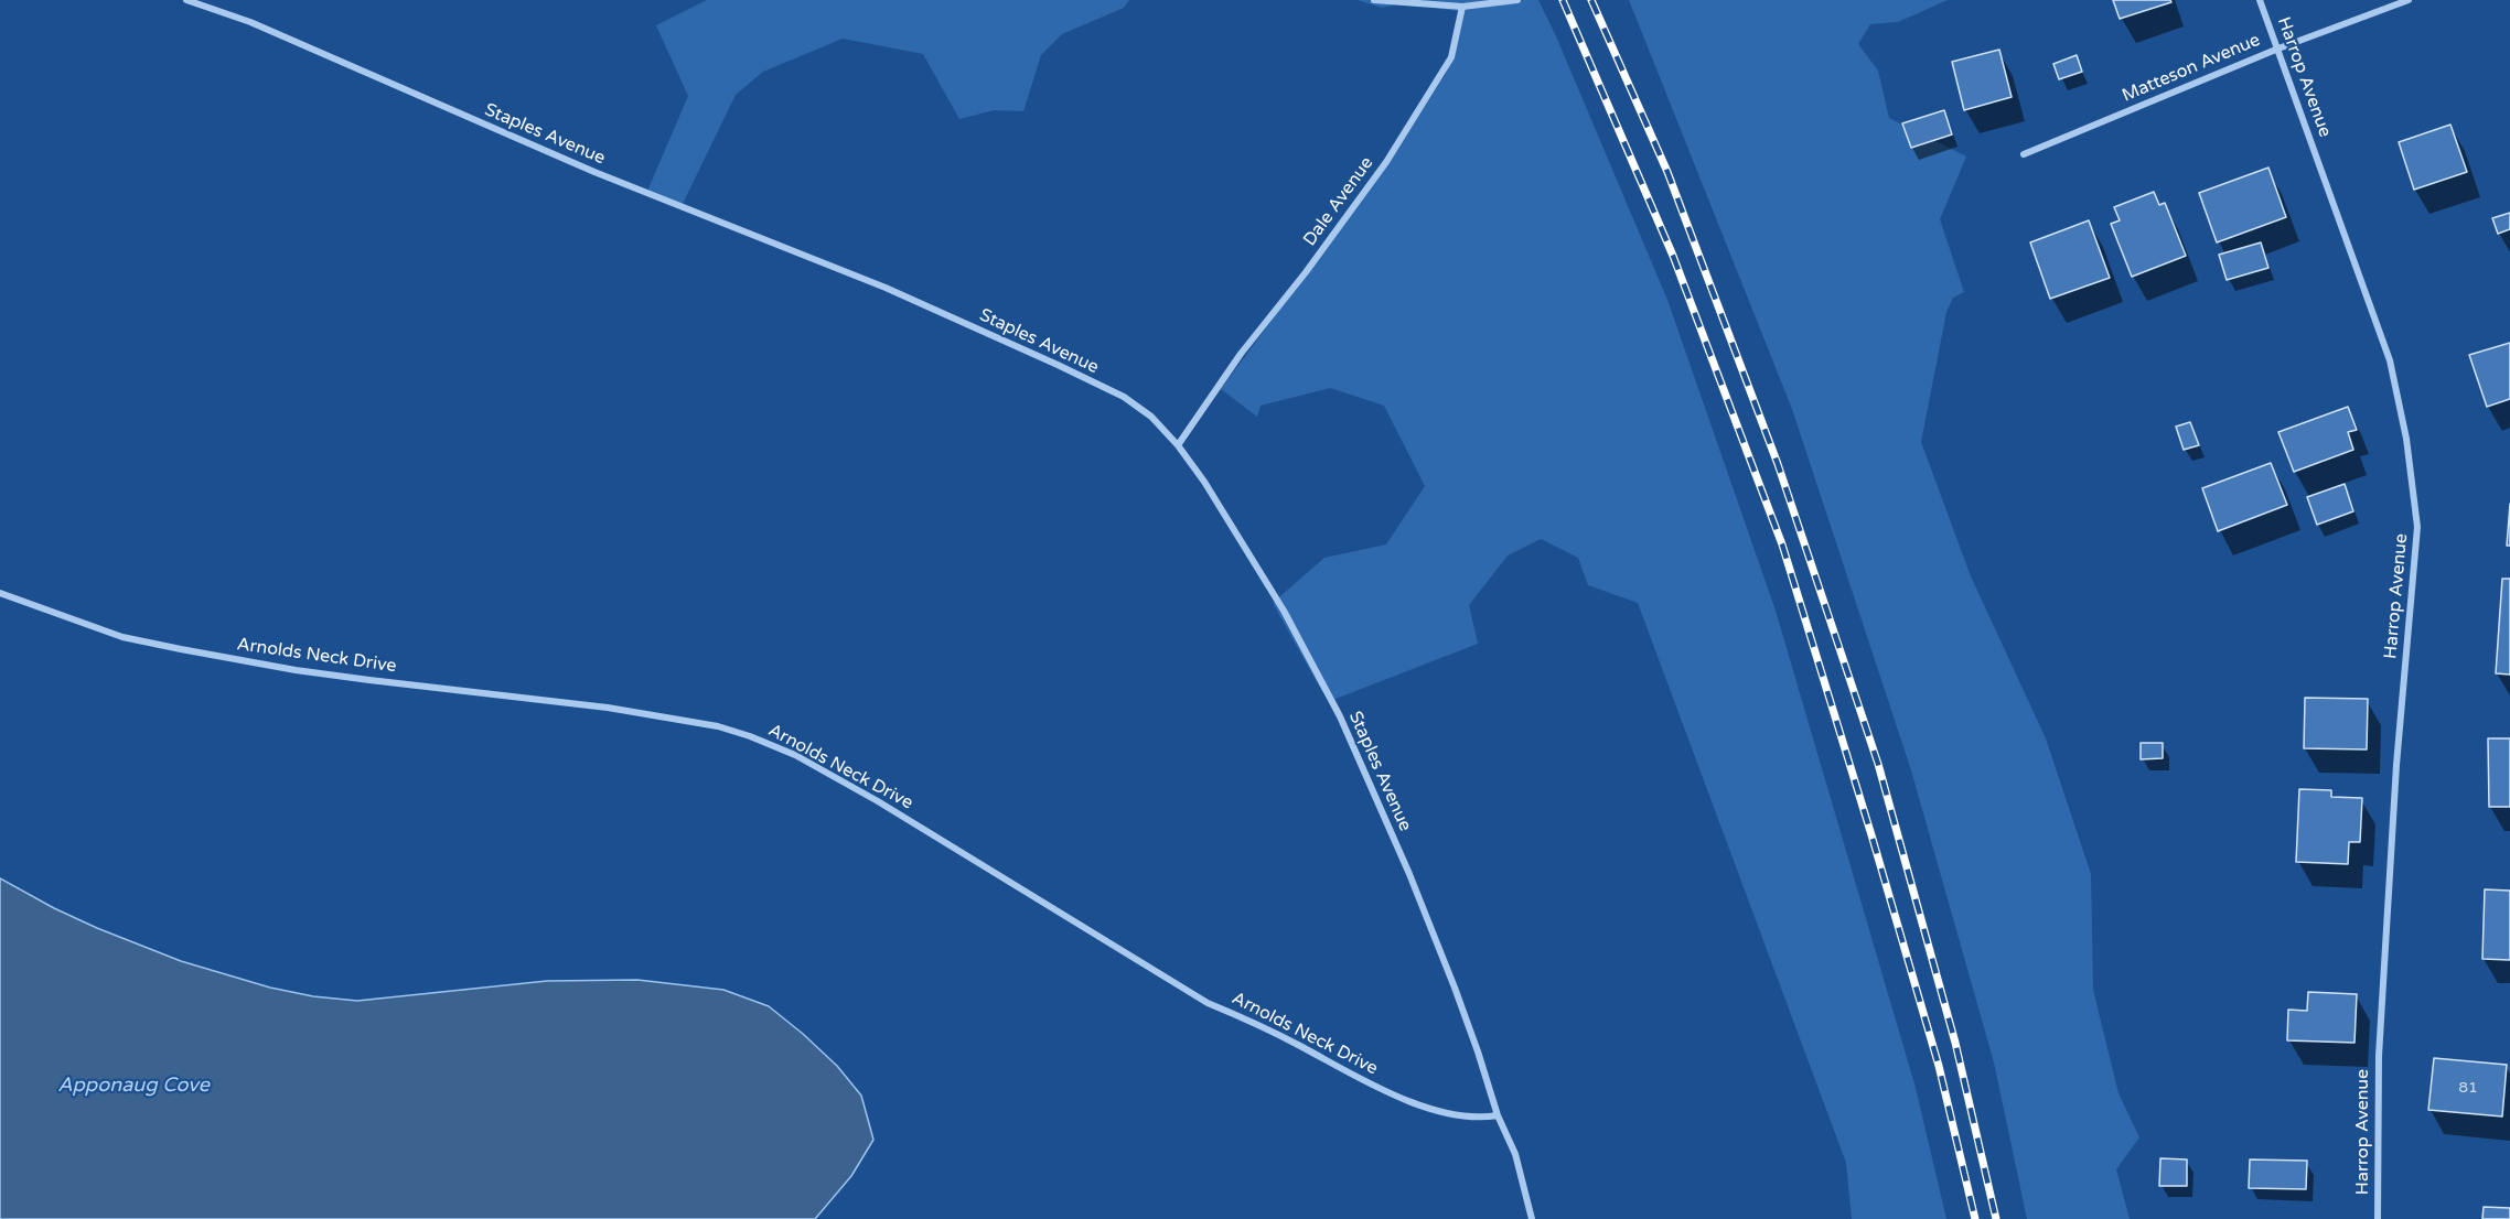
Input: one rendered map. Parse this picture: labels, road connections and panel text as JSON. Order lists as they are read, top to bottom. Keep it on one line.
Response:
{"streets":{"street":["Matteson Avenue","Harrop Avenue","Staples Avenue","Dale Avenue","Arnolds Neck Drive"]},"crossings":[["Matteson Avenue","Harrop Avenue"],["Staples Avenue","Dale Avenue"],["Staples Avenue","Arnolds Neck Drive"]],"water":["Apponaug Cove"],"house_numbers":["81"]}
